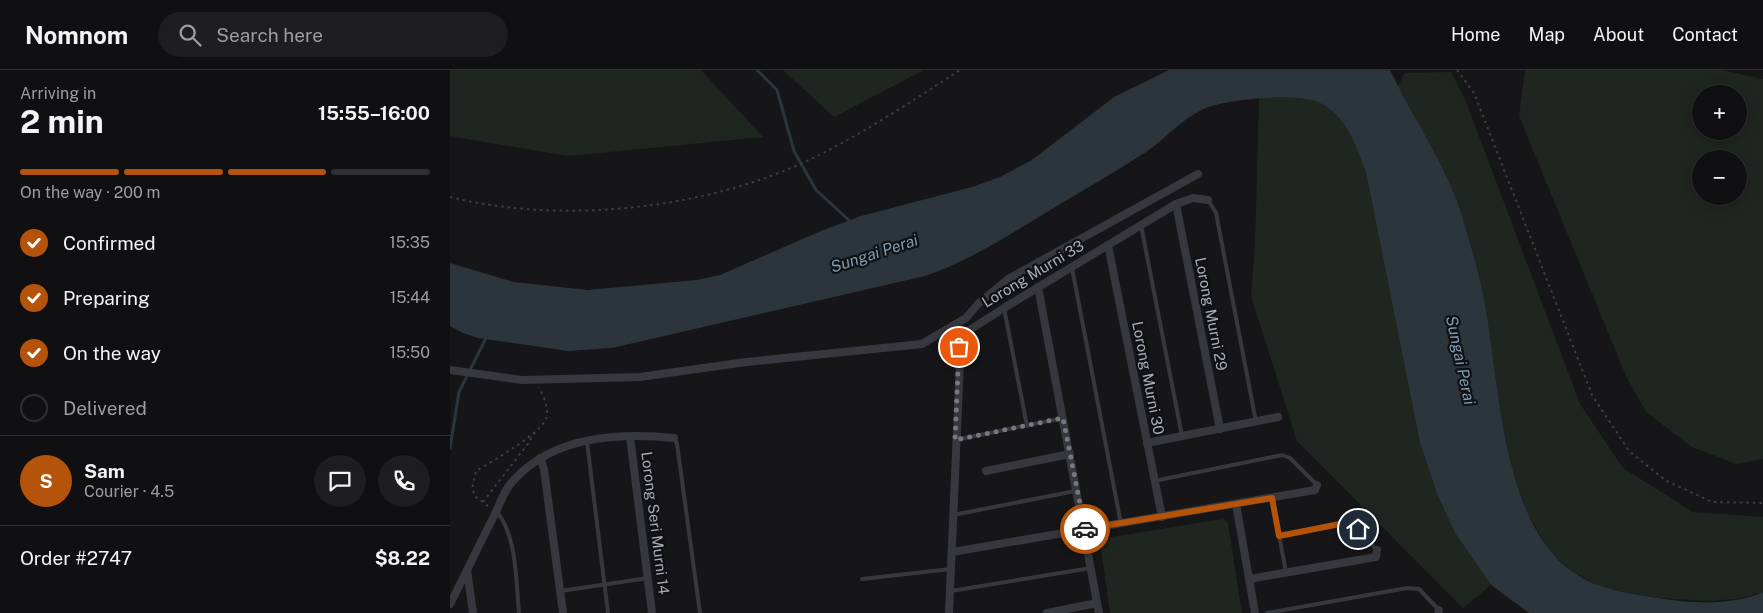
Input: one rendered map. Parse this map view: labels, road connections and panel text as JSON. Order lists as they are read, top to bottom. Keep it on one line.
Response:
{"streets":{"street":["Lorong Murni 33","Lorong Murni 29","Lorong Murni 30","Lorong Seri Murni 14"]},"crossings":[["Lorong Murni 33","Lorong Murni 29"],["Lorong Murni 33","Lorong Murni 30"]],"water":["Sungai Perai"],"page":{"header":"Nomnom","search":"Search here","nav":["Home","Map","About","Contact"],"heading":["2 min","Arriving in","15:55–16:00"],"panel":["Sam","Courier · 4.5","Order #2747","$8.22"],"map_buttons":["+","−"],"bar":"On the way · 200 m","list":[["Confirmed","15:35"],["Preparing","15:44"],["On the way","15:50"],"Delivered"],"round":"S"}}
